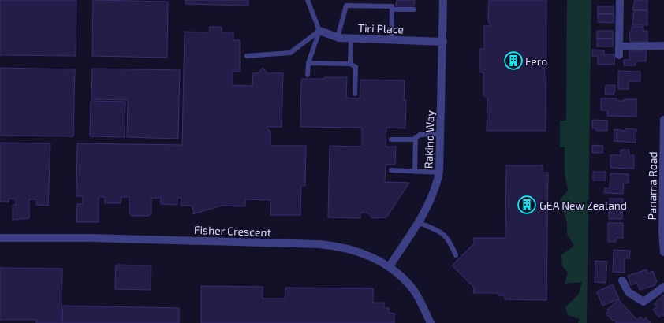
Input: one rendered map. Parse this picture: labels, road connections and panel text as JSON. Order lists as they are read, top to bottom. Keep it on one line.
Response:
{"streets":{"street":["Tiri Place","Rakino Way","Panama Road","Fisher Crescent"]},"crossings":[["Tiri Place","Rakino Way"],["Rakino Way","Fisher Crescent"]],"places":{"building":["Fero","GEA New Zealand"]}}
